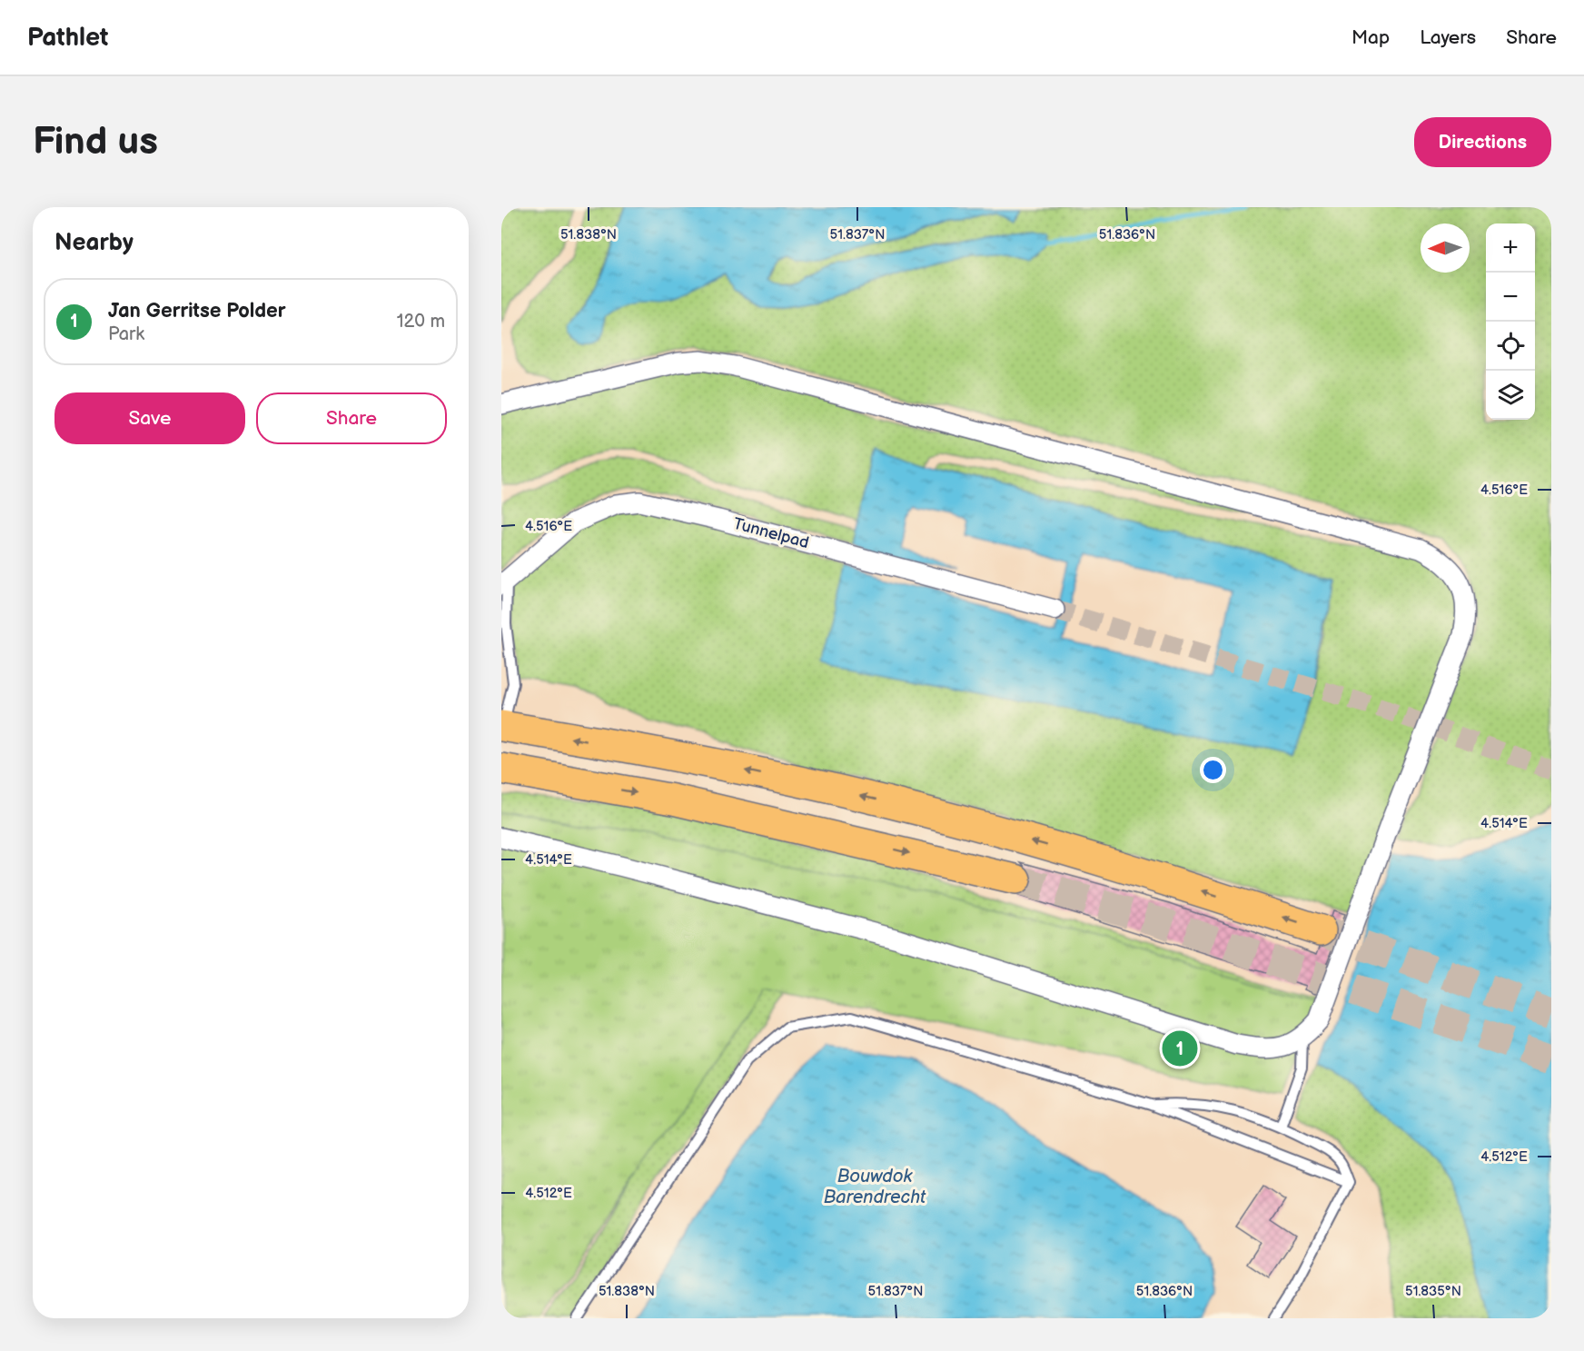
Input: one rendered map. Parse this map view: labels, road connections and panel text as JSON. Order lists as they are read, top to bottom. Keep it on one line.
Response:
{"streets":{"street":["Tunnelpad"]},"water":["Bouwdok Barendrecht"],"north":"left","page":{"header":"Pathlet","nav":["Map","Layers","Share"],"buttons":["Directions",["Save","Share"]],"title":"Find us","heading":"Nearby","map_buttons":["+","−"],"list":[{"mark":"1","name":"Jan Gerritse Polder","note":"Park","value":"120 m"}],"pins":"1"},"coordinates":["51.838°N","51.837°N","51.836°N","4.516°E","4.514°E","4.512°E","51.835°N"]}
